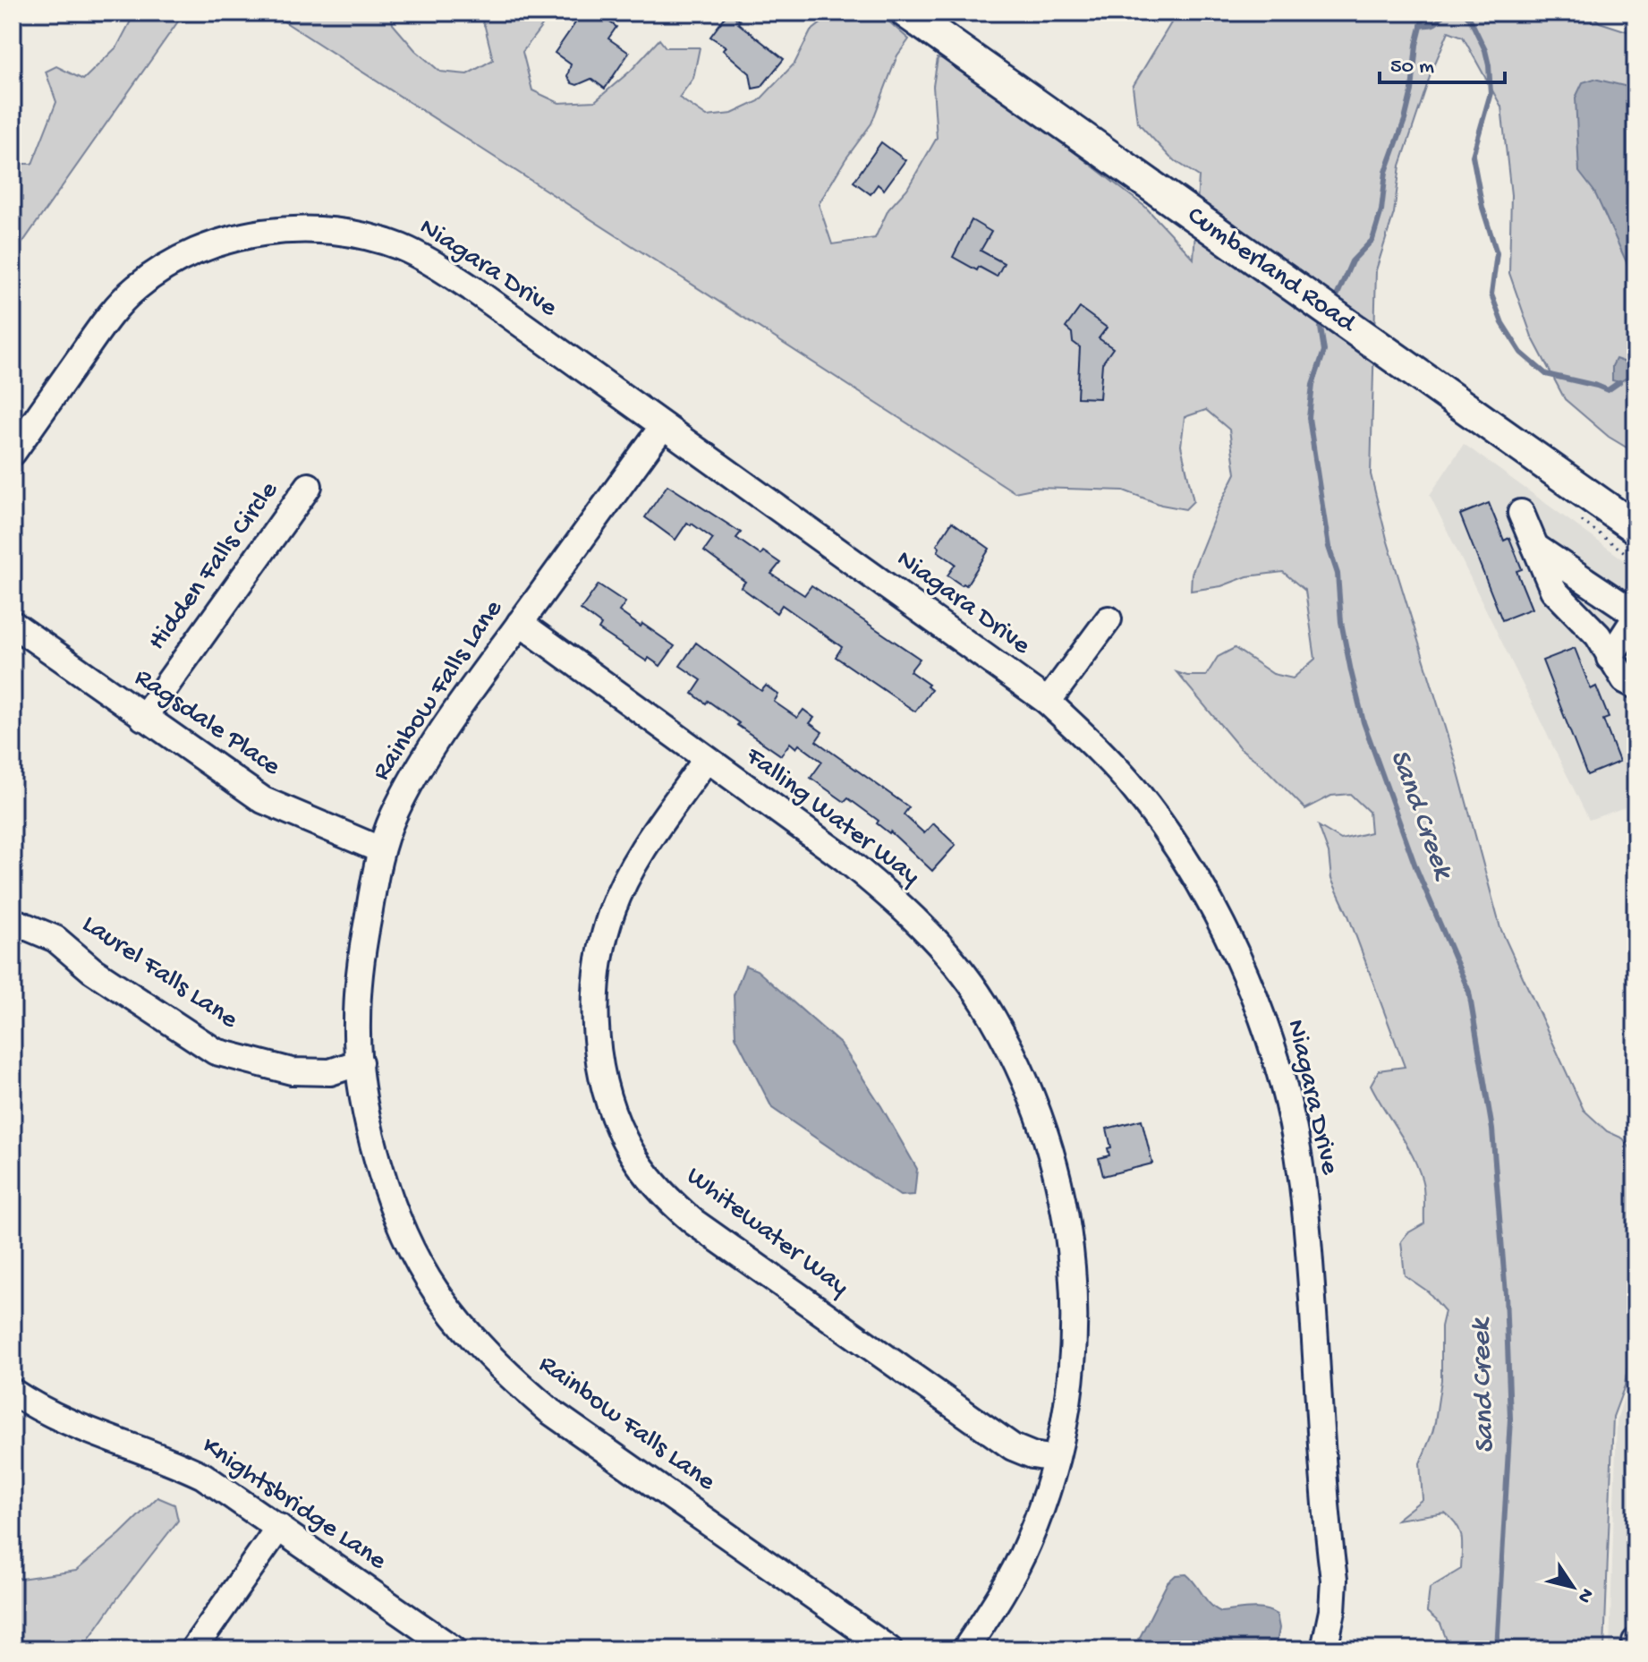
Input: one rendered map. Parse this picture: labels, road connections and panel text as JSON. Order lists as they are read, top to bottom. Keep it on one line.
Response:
{"streets":{"main road":["Cumberland Road"],"street":["Niagara Drive","Hidden Falls Circle","Rainbow Falls Lane","Ragsdale Place","Falling Water Way","Laurel Falls Lane","Whitewater Way","Knightsbridge Lane"]},"crossings":[["Niagara Drive","Rainbow Falls Lane"],["Hidden Falls Circle","Ragsdale Place"],["Rainbow Falls Lane","Ragsdale Place"],["Rainbow Falls Lane","Falling Water Way"],["Rainbow Falls Lane","Laurel Falls Lane"],["Falling Water Way","Whitewater Way"]],"water":["Sand Creek"],"scale_bar":"50 m","north":"bottom right"}
